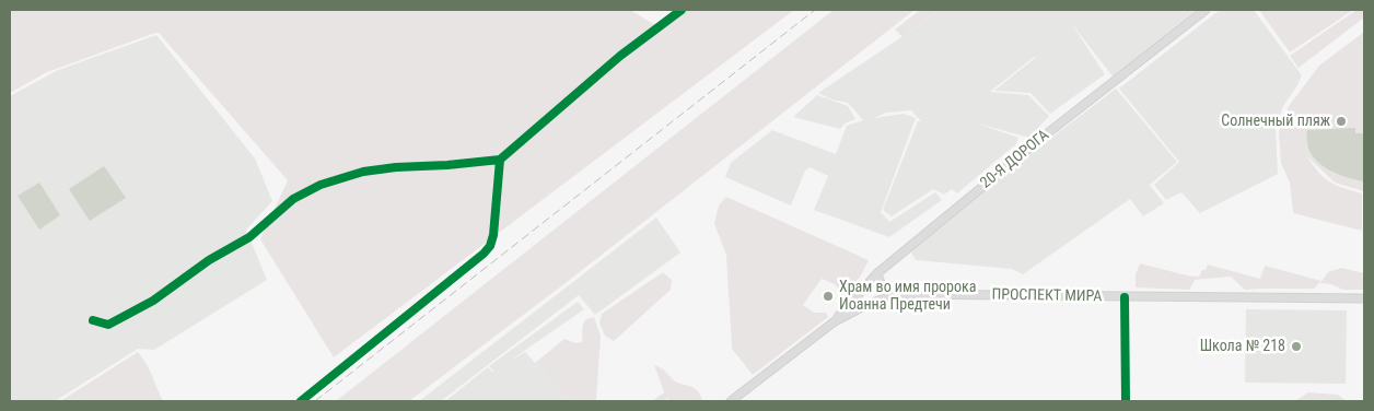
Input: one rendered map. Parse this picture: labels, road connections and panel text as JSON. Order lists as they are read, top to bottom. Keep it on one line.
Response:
{"streets":{"main road":["20-Я ДОРОГА","ПРОСПЕКТ МИРА"]},"crossings":[["20-Я ДОРОГА","ПРОСПЕКТ МИРА"]],"places":["Солнечный пляж","Храм во имя пророка Иоанна Предтечи","Школа № 218"]}
